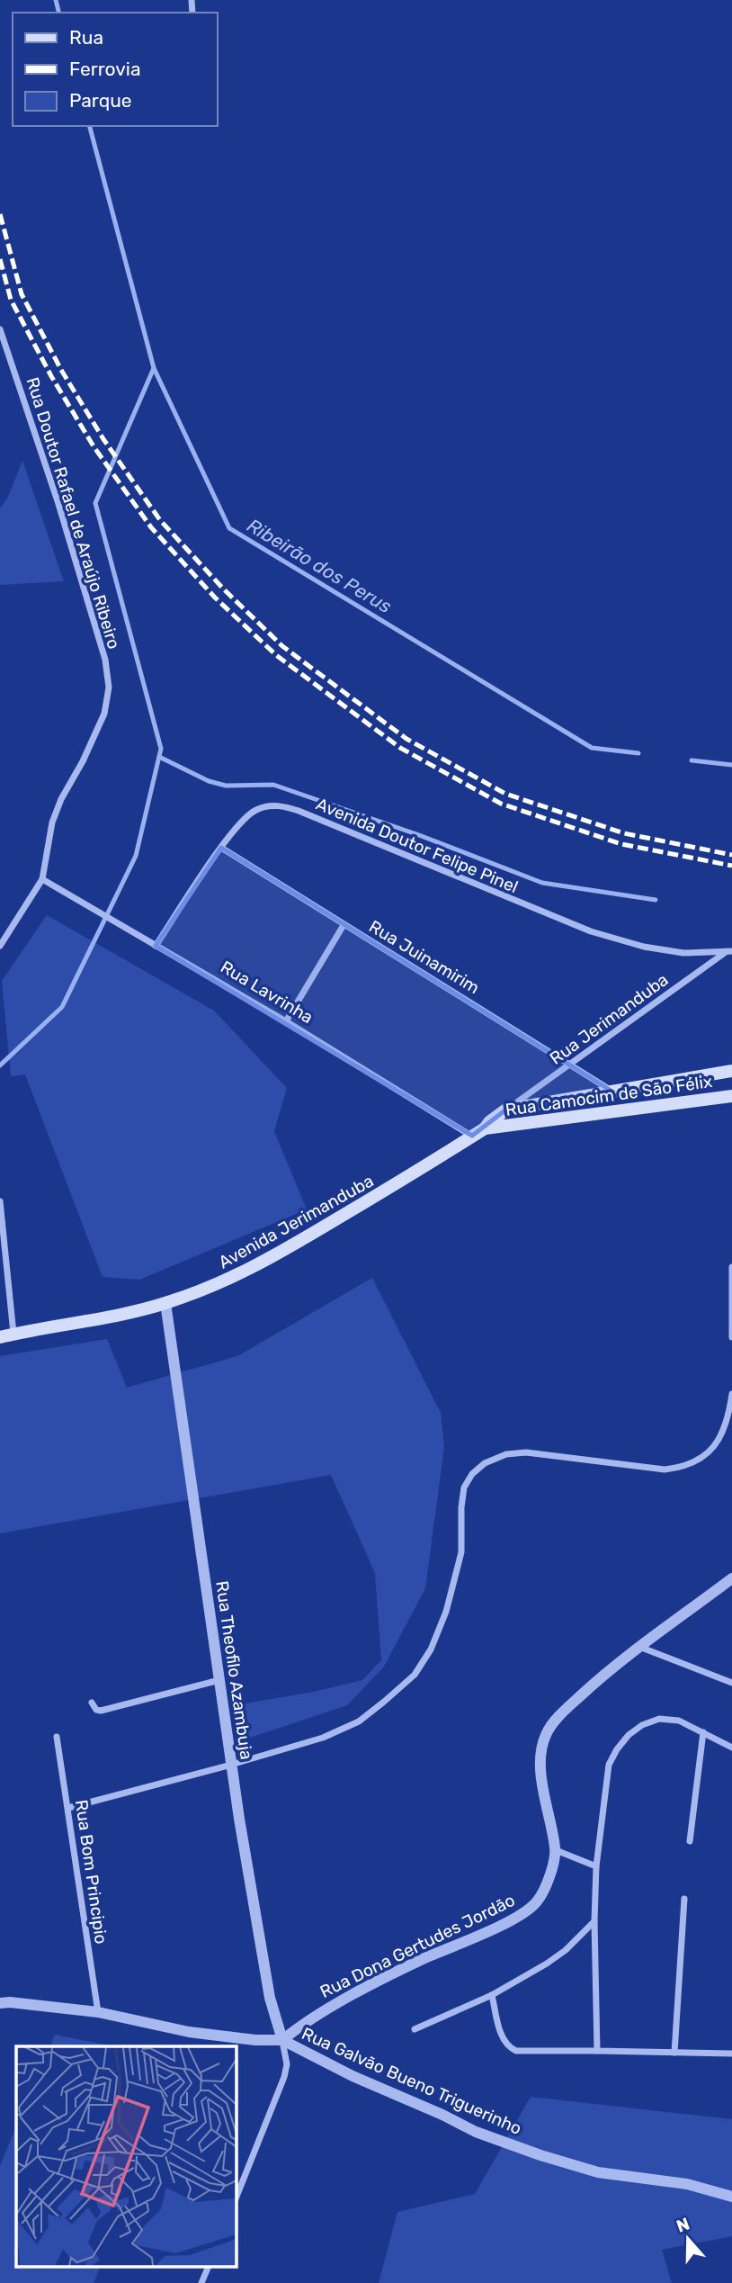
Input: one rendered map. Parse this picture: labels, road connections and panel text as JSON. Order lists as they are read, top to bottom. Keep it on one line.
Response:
{"streets":{"main road":["Rua Camocim de São Félix","Avenida Jerimanduba"],"street":["Rua Doutor Rafael de Araújo Ribeiro","Avenida Doutor Felipe Pinel","Rua Juinamirim","Rua Lavrinha","Rua Jerimanduba","Rua Theofilo Azambuja","Rua Bom Principio","Rua Dona Gertudes Jordão","Rua Galvão Bueno Triguerinho"]},"crossings":[["Rua Doutor Rafael de Araújo Ribeiro","Rua Lavrinha"],["Avenida Doutor Felipe Pinel","Rua Juinamirim"],["Avenida Doutor Felipe Pinel","Rua Lavrinha"],["Avenida Doutor Felipe Pinel","Rua Jerimanduba"],["Rua Juinamirim","Rua Jerimanduba"],["Rua Juinamirim","Rua Camocim de São Félix"],["Rua Lavrinha","Avenida Jerimanduba"],["Rua Jerimanduba","Rua Camocim de São Félix"],["Rua Camocim de São Félix","Avenida Jerimanduba"],["Avenida Jerimanduba","Rua Theofilo Azambuja"],["Rua Theofilo Azambuja","Rua Dona Gertudes Jordão"],["Rua Theofilo Azambuja","Rua Galvão Bueno Triguerinho"],["Rua Bom Principio","Rua Galvão Bueno Triguerinho"],["Rua Dona Gertudes Jordão","Rua Galvão Bueno Triguerinho"]],"water":["Ribeirão dos Perus"],"legend":["Rua","Ferrovia","Parque"],"north":"top"}
